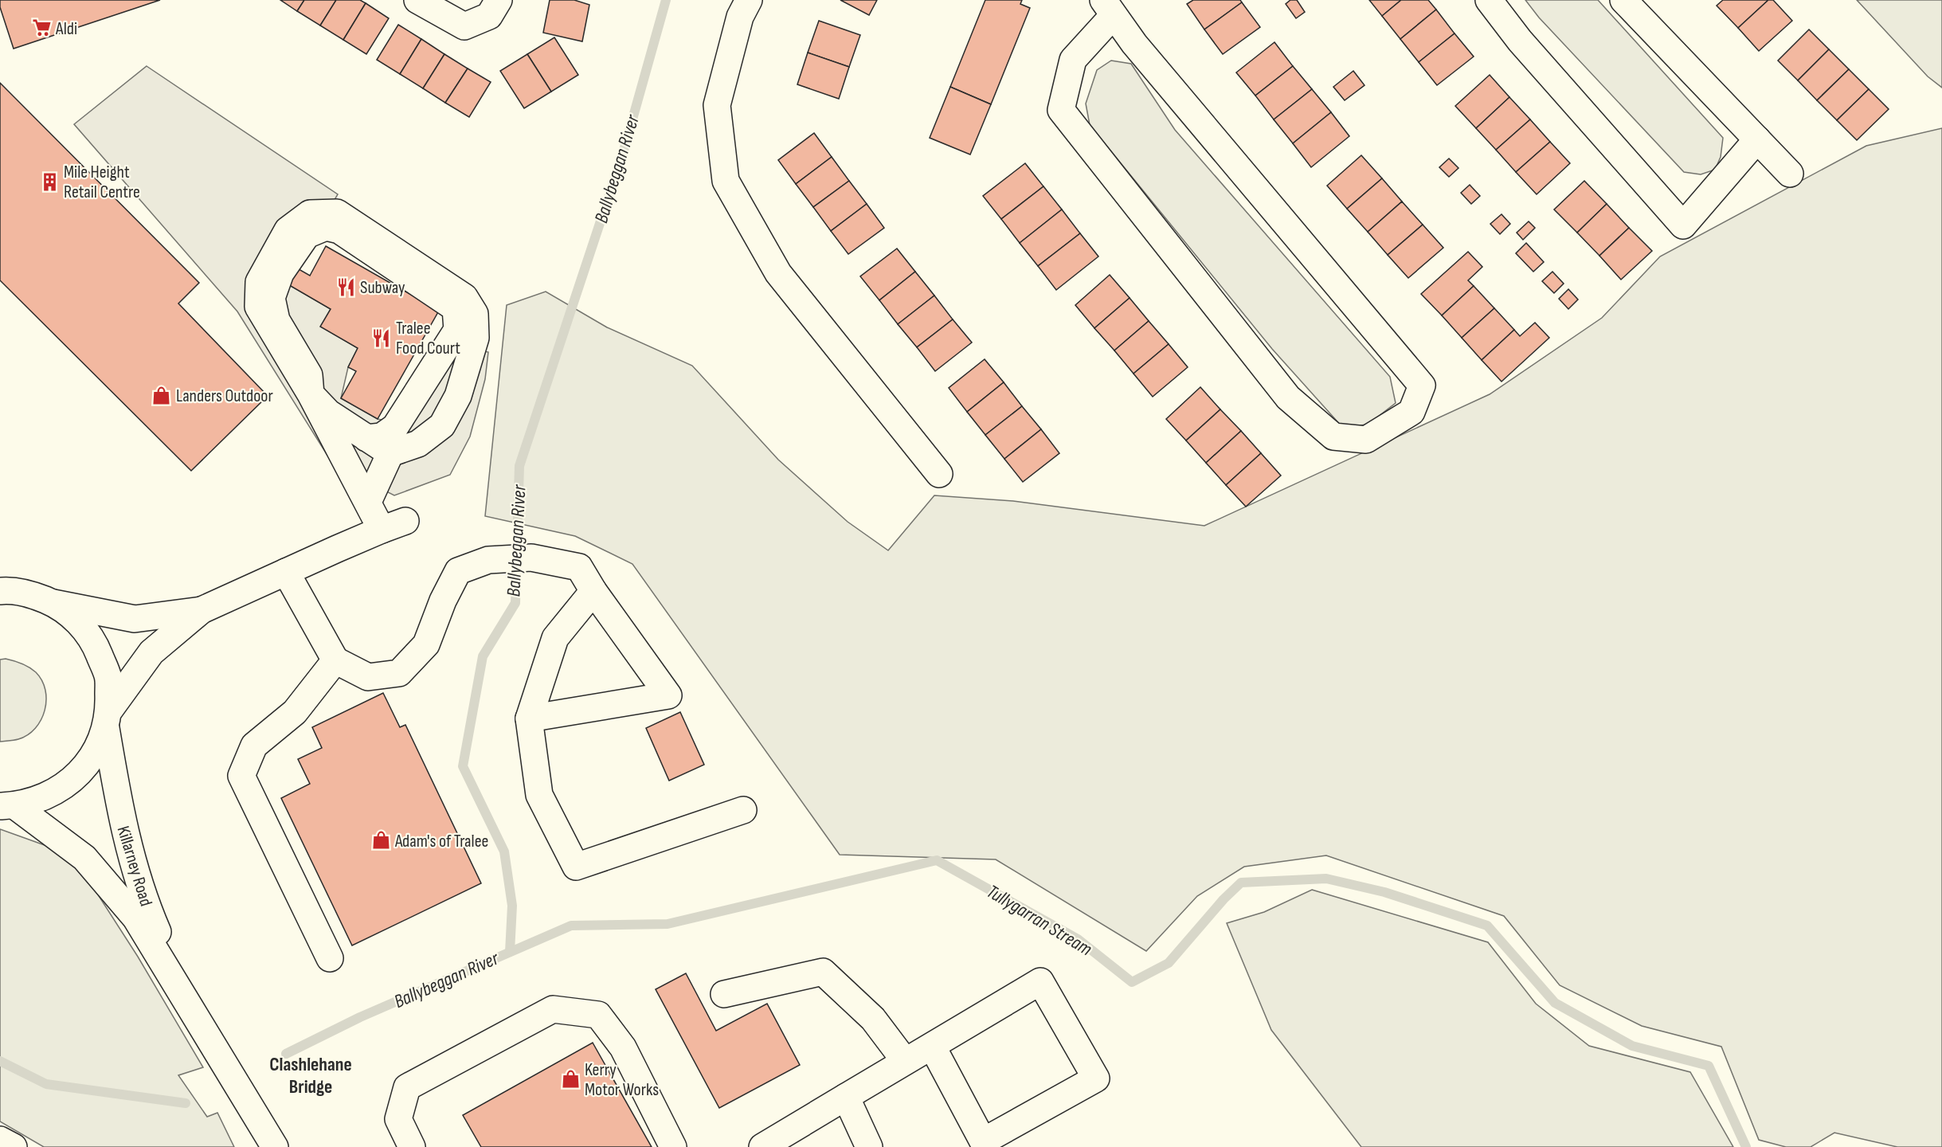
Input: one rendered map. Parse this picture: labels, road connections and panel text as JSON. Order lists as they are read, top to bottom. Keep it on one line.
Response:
{"streets":{"street":["Killarney Road"]},"districts":["Clashlehane Bridge"],"water":["Ballybeggan River","Tullygarran Stream"],"places":{"supermarket":["Aldi"],"building":["Mile Height Retail Centre"],"restaurant":["Subway","Tralee Food Court"],"shop":["Landers Outdoor","Adam's of Tralee","Kerry Motor Works"]}}
